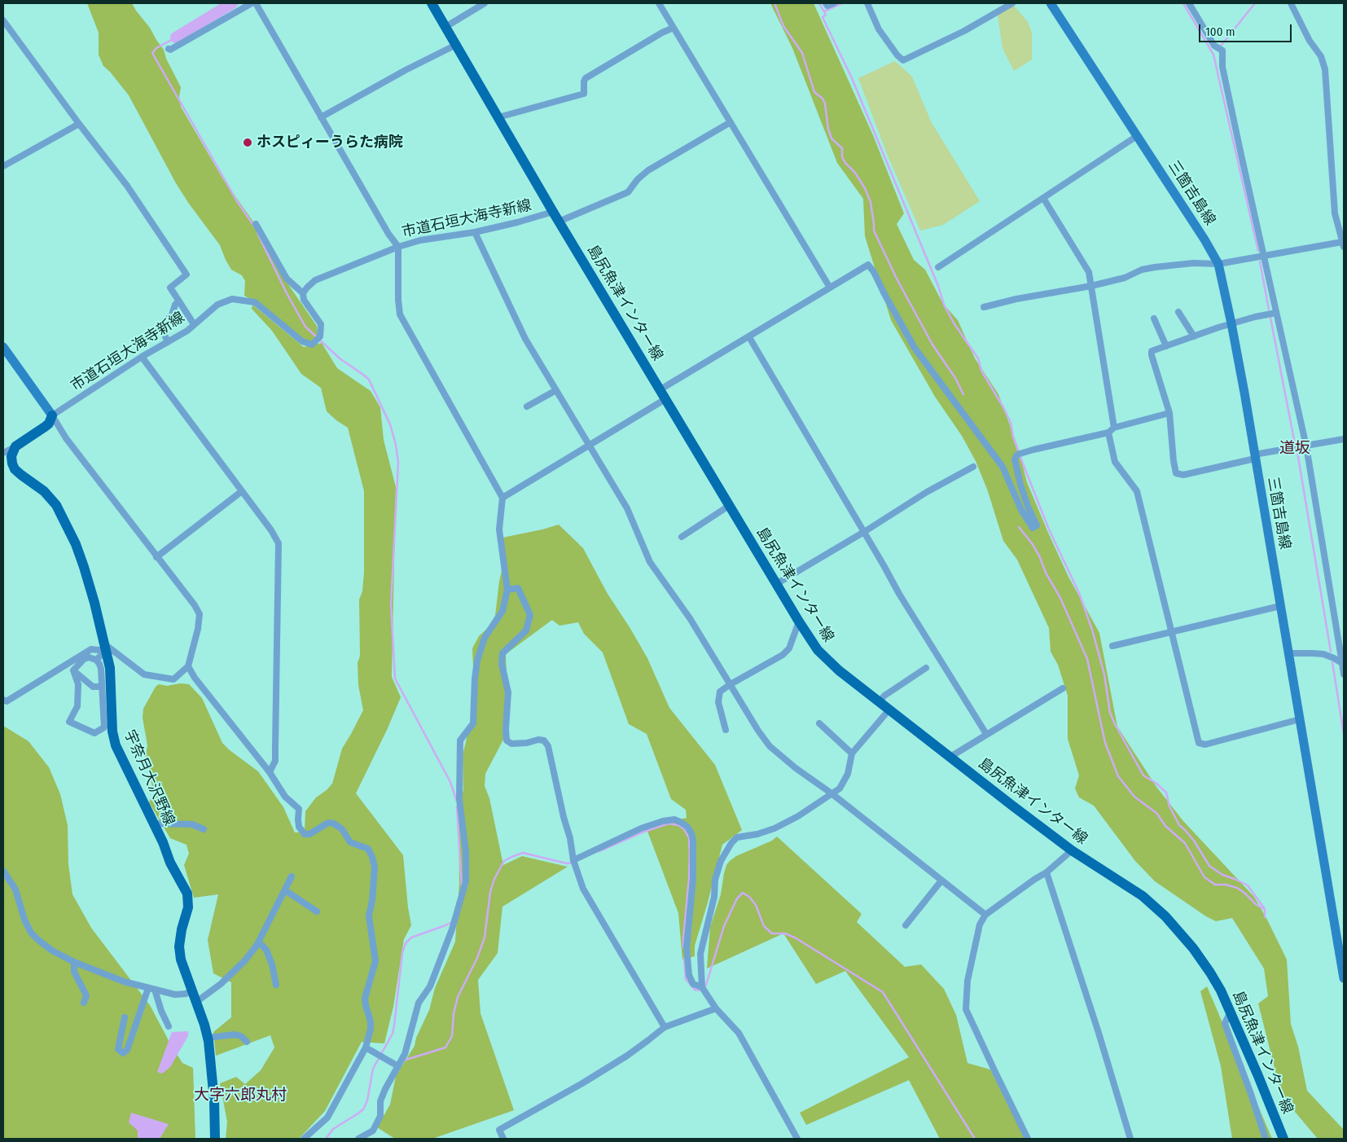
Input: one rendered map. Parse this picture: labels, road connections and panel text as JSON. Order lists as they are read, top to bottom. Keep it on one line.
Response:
{"streets":{"main road":["三箇吉島線","島尻魚津インター線","宇奈月大沢野線"],"street":["市道石垣大海寺新線"]},"crossings":[["市道石垣大海寺新線","島尻魚津インター線"]],"districts":["道坂","大字六郎丸村"],"places":["ホスピィーうらた病院"],"scale_bar":"100 m"}
